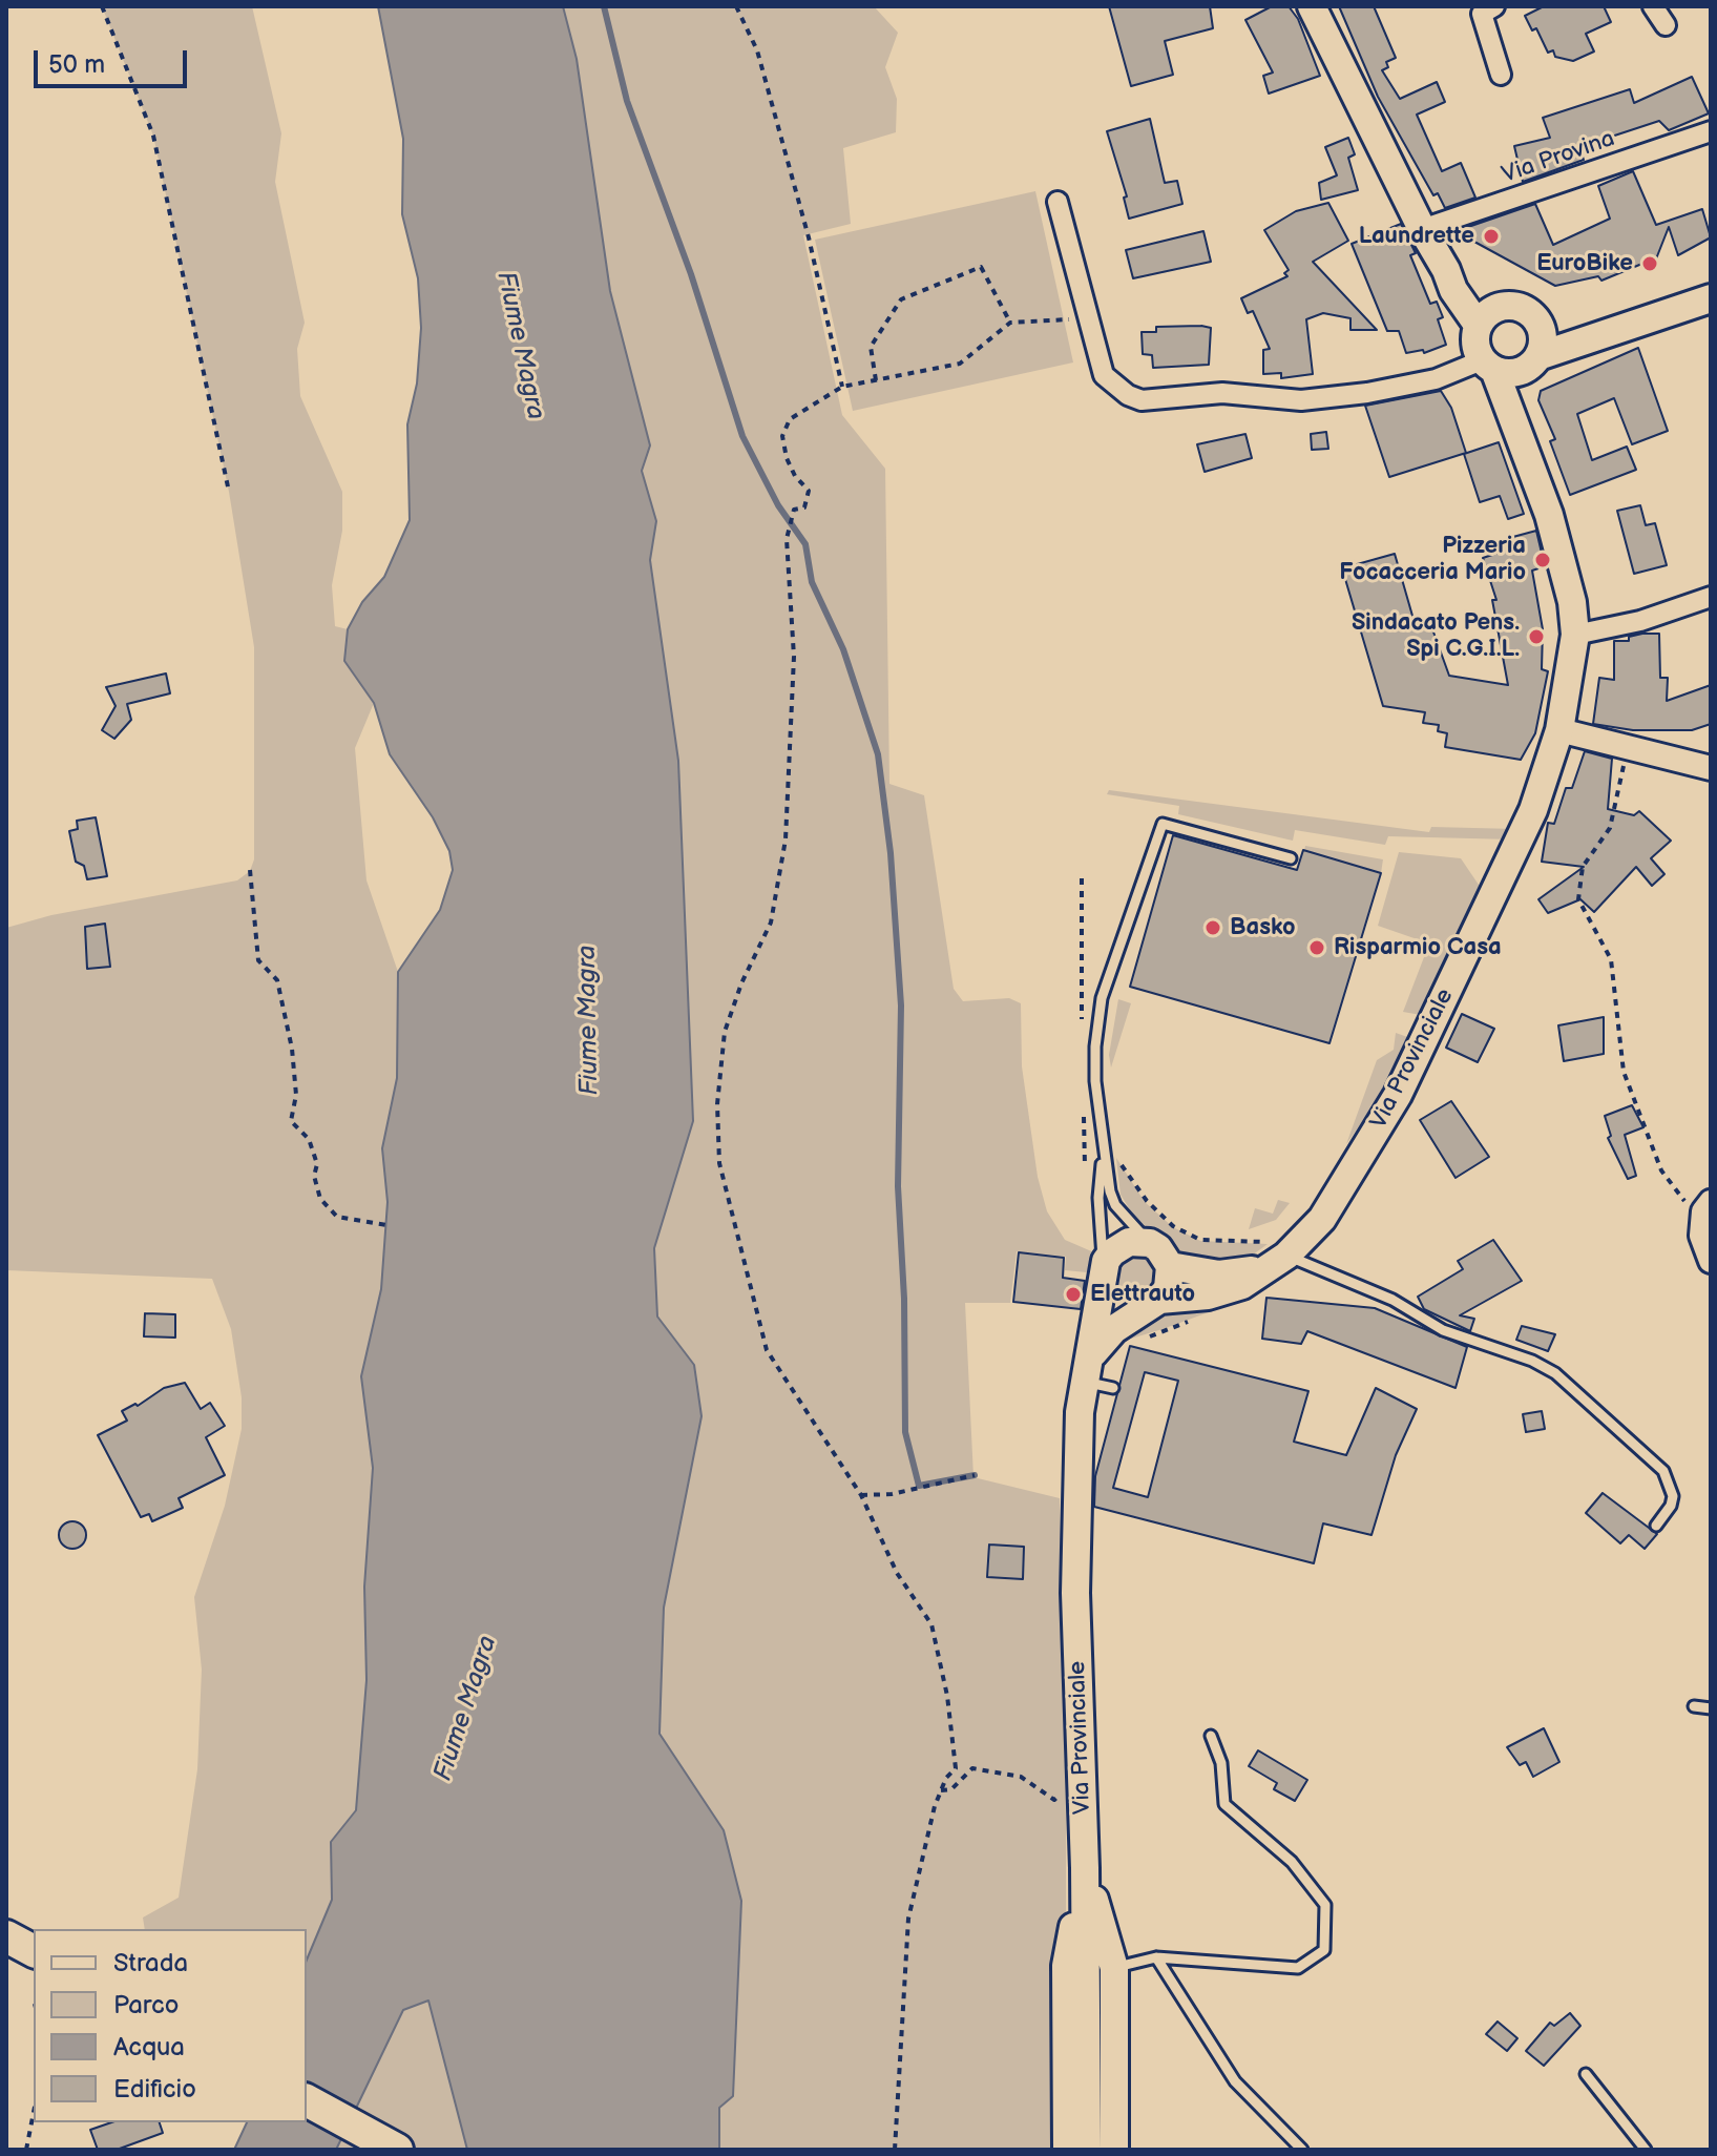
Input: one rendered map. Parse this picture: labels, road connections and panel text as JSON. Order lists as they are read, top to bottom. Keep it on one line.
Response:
{"streets":{"main road":["Via Provinciale"],"street":["Via Provina"]},"water":["Fiume Magra"],"places":["Laundrette","EuroBike","Pizzeria Focacceria Mario","Sindacato Pens. Spi C.G.I.L.","Basko","Risparmio Casa","Elettrauto"],"legend":["Strada","Parco","Acqua","Edificio"],"scale_bar":"50 m"}
